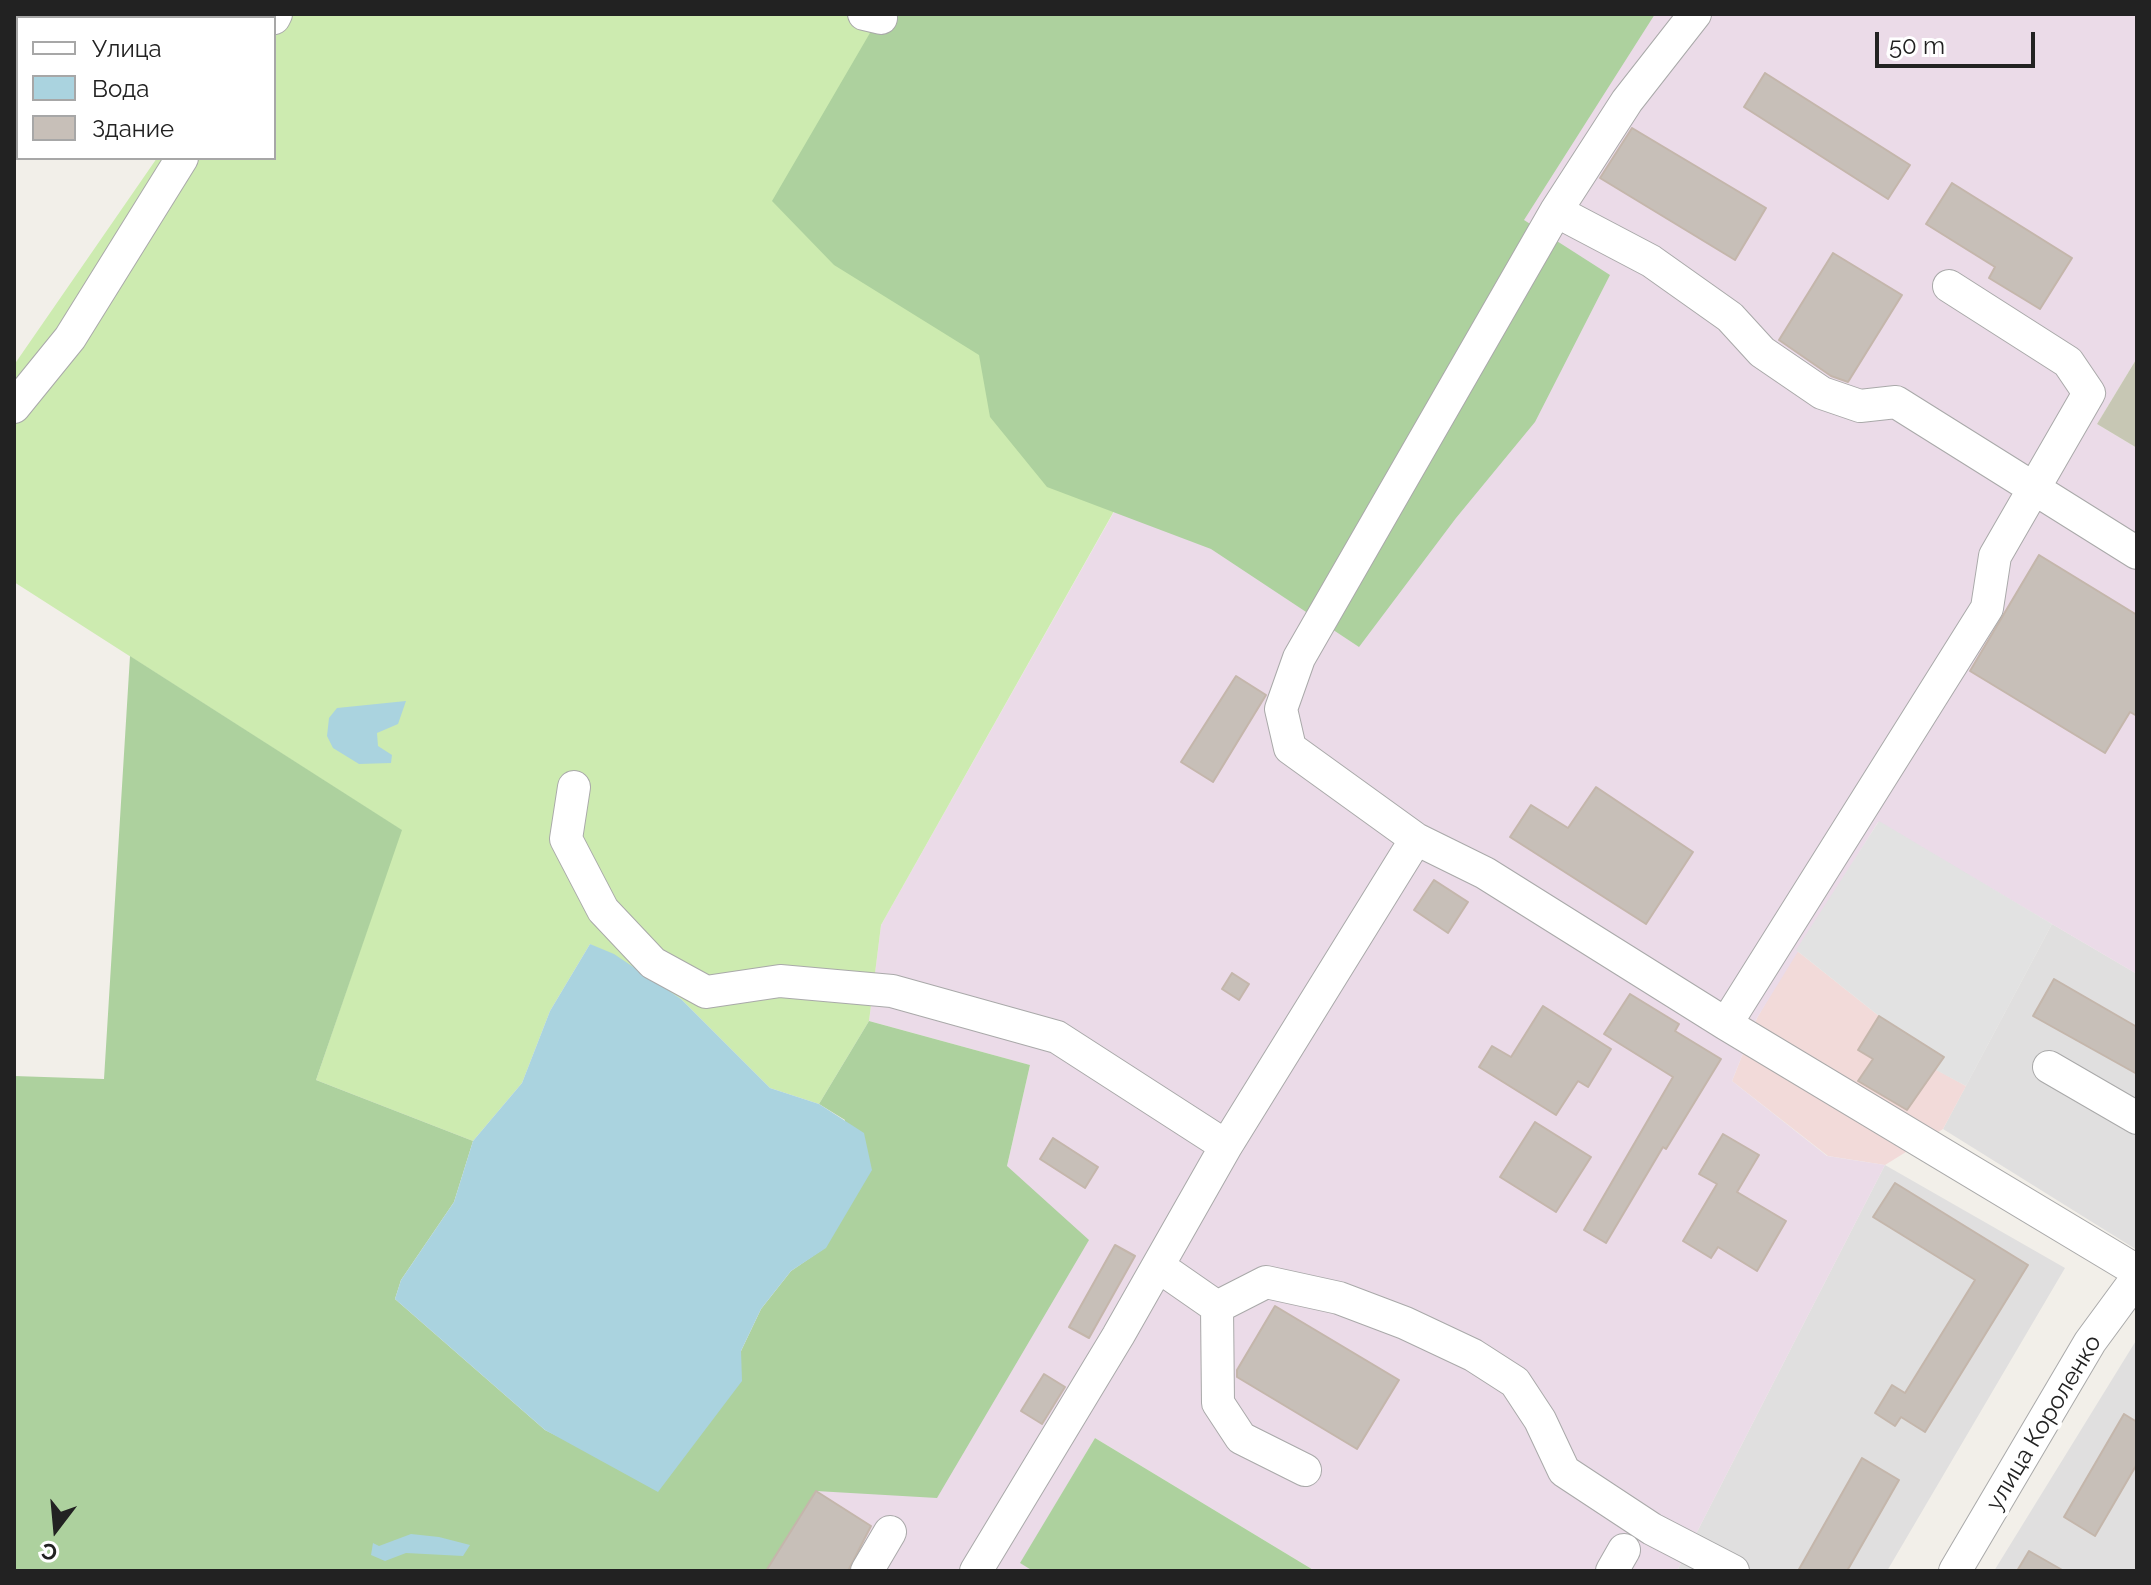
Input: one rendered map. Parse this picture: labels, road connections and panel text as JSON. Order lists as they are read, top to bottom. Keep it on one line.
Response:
{"streets":{"street":["улица Короленко"]},"legend":["Улица","Вода","Здание"],"scale_bar":"50 m","north":"bottom"}
